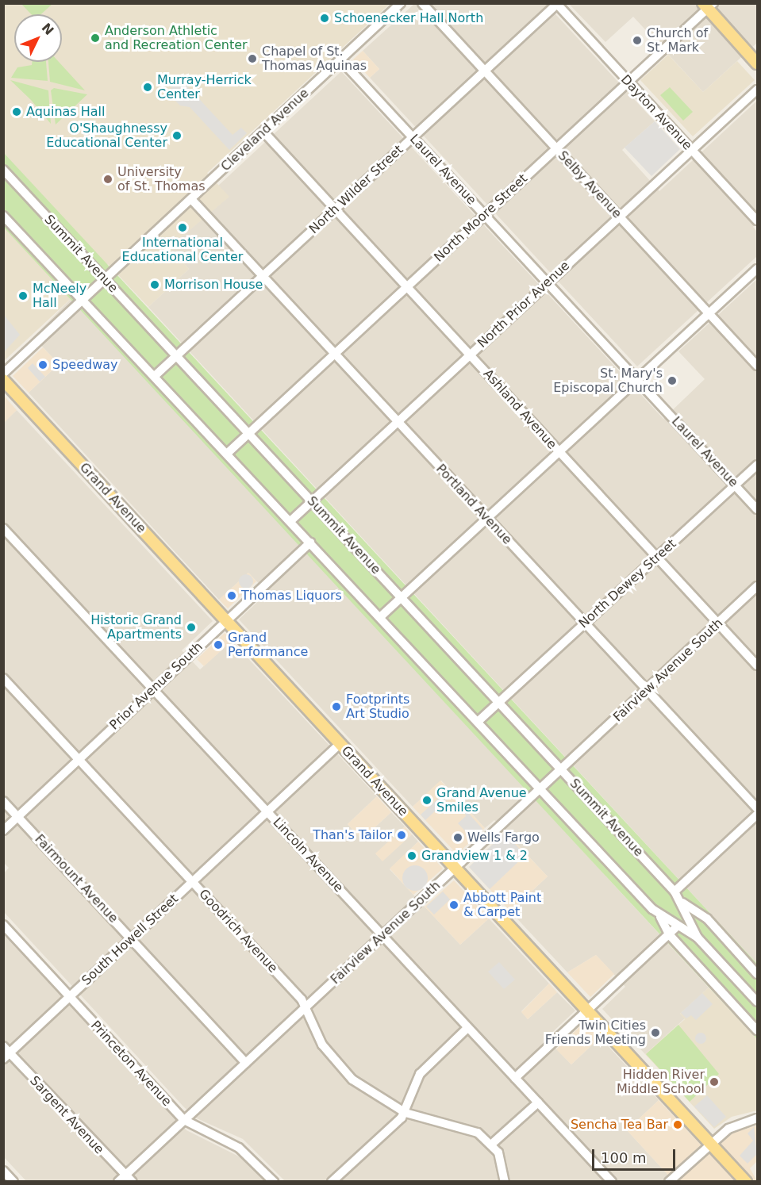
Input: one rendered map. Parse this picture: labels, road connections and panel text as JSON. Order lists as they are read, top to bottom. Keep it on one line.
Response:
{"streets":{"main road":["Grand Avenue"],"street":["Dayton Avenue","Cleveland Avenue","Laurel Avenue","Selby Avenue","North Wilder Street","North Moore Street","Summit Avenue","North Prior Avenue","Ashland Avenue","Portland Avenue","North Dewey Street","Fairview Avenue South","Prior Avenue South","Lincoln Avenue","Fairmount Avenue","Goodrich Avenue","South Howell Street","Princeton Avenue","Sargent Avenue"]},"crossings":[["Dayton Avenue","North Wilder Street"],["Dayton Avenue","North Moore Street"],["Dayton Avenue","North Prior Avenue"],["Cleveland Avenue","Laurel Avenue"],["Cleveland Avenue","Summit Avenue"],["Cleveland Avenue","Ashland Avenue"],["Cleveland Avenue","Portland Avenue"],["Laurel Avenue","North Wilder Street"],["Laurel Avenue","North Moore Street"],["Laurel Avenue","North Prior Avenue"],["Laurel Avenue","North Dewey Street"],["Selby Avenue","North Wilder Street"],["Selby Avenue","North Moore Street"],["Selby Avenue","North Prior Avenue"],["North Wilder Street","Summit Avenue"],["North Wilder Street","Ashland Avenue"],["North Wilder Street","Portland Avenue"],["North Moore Street","Summit Avenue"],["North Moore Street","Ashland Avenue"],["North Moore Street","Portland Avenue"],["Summit Avenue","North Prior Avenue"],["Summit Avenue","North Dewey Street"],["Summit Avenue","Fairview Avenue South"],["Summit Avenue","Prior Avenue South"],["North Prior Avenue","Ashland Avenue"],["North Prior Avenue","Portland Avenue"],["Ashland Avenue","North Dewey Street"],["Ashland Avenue","Fairview Avenue South"],["Grand Avenue","Fairview Avenue South"],["Grand Avenue","Prior Avenue South"],["Grand Avenue","South Howell Street"],["Portland Avenue","North Dewey Street"],["Portland Avenue","Fairview Avenue South"],["Fairview Avenue South","Lincoln Avenue"],["Fairview Avenue South","Fairmount Avenue"],["Fairview Avenue South","Goodrich Avenue"],["Fairview Avenue South","Princeton Avenue"],["Fairview Avenue South","Sargent Avenue"],["Prior Avenue South","Lincoln Avenue"],["Prior Avenue South","Fairmount Avenue"],["Prior Avenue South","Goodrich Avenue"],["Lincoln Avenue","South Howell Street"],["Fairmount Avenue","South Howell Street"],["Goodrich Avenue","South Howell Street"],["South Howell Street","Princeton Avenue"],["South Howell Street","Sargent Avenue"]],"places":["Schoenecker Hall North","Anderson Athletic and Recreation Center","Church of St. Mark","Chapel of St. Thomas Aquinas","Murray-Herrick Center","Aquinas Hall","O'Shaughnessy Educational Center","University of St. Thomas","International Educational Center","Morrison House","McNeely Hall","Speedway","St. Mary's Episcopal Church","Thomas Liquors","Historic Grand Apartments","Grand Performance","Footprints Art Studio","Grand Avenue Smiles","Than's Tailor","Wells Fargo","Grandview 1 & 2","Abbott Paint & Carpet","Twin Cities Friends Meeting","Hidden River Middle School","Sencha Tea Bar"],"scale_bar":"100 m","north":"top right"}
